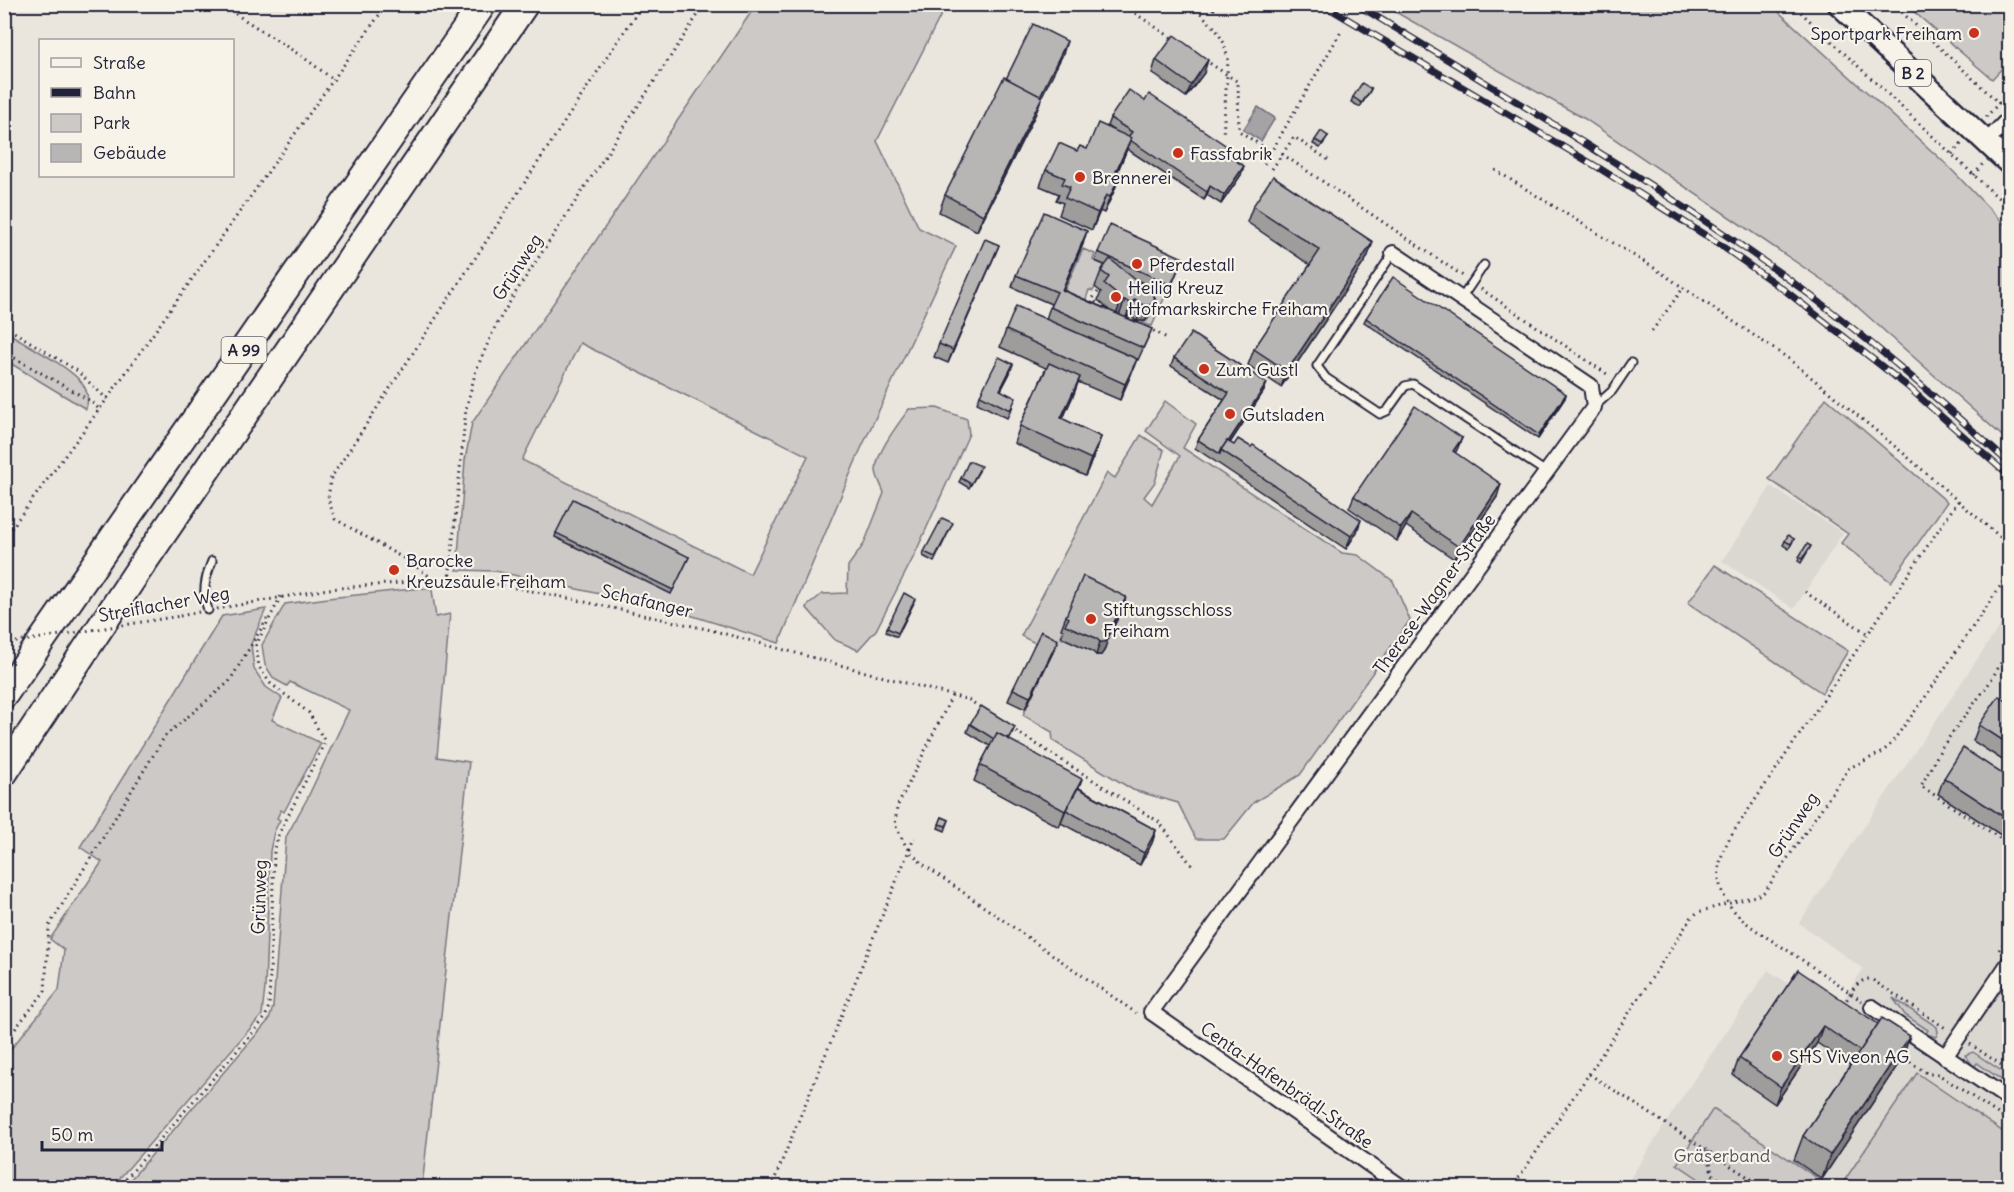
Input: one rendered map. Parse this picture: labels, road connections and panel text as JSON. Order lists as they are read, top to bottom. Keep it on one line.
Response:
{"streets":{"highway":["A 99"],"main road":["B 2"],"street":["Therese-Wagner-Straße","Centa-Hafenbrädl-Straße"],"path":["Grünweg","Schafanger","Streiflacher Weg"]},"crossings":[["Grünweg","Schafanger"],["Grünweg","Streiflacher Weg"],["Therese-Wagner-Straße","Centa-Hafenbrädl-Straße"],["Schafanger","Streiflacher Weg"]],"parks":["Gräserband"],"places":["Sportpark Freiham","Fassfabrik","Brennerei","Pferdestall","Heilig Kreuz Hofmarkskirche Freiham","Zum Gustl","Gutsladen","Barocke Kreuzsäule Freiham","Stiftungsschloss Freiham","SHS Viveon AG"],"legend":["Straße","Bahn","Park","Gebäude"],"scale_bar":"50 m"}
